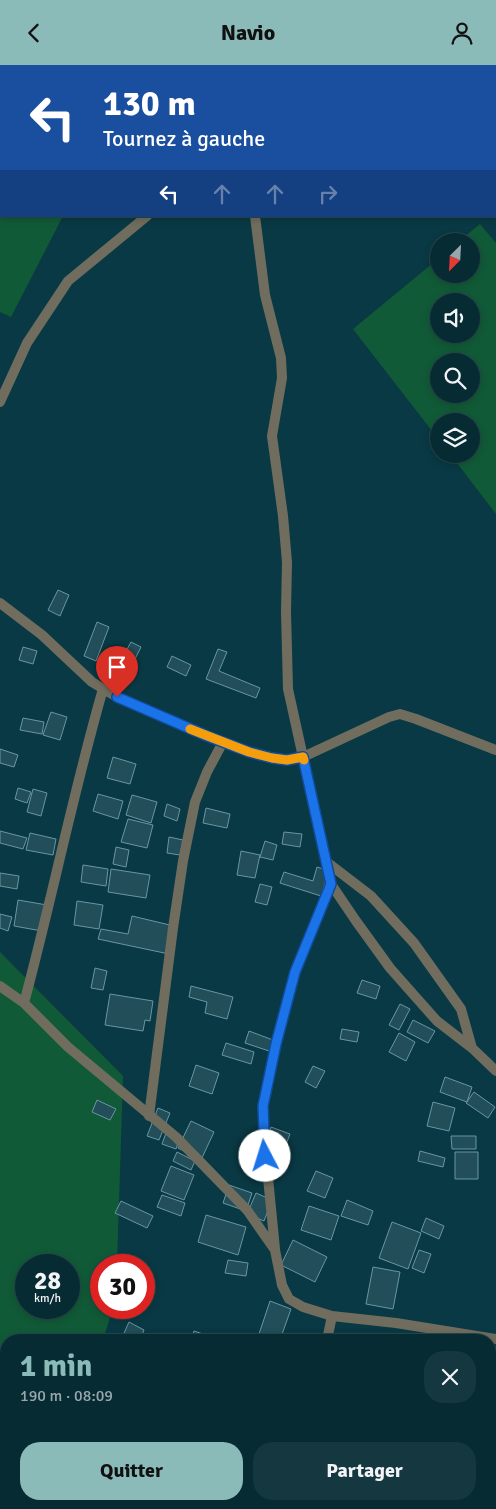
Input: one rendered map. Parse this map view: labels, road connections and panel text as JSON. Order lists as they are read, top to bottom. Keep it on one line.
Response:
{"north":"bottom left","page":{"header":"Navio","turn":["130 m","Tournez à gauche"],"speed":"28 km/h","limit":"30","heading":["1 min","190 m · 08:09"],"buttons":["Quitter","Partager"]}}
